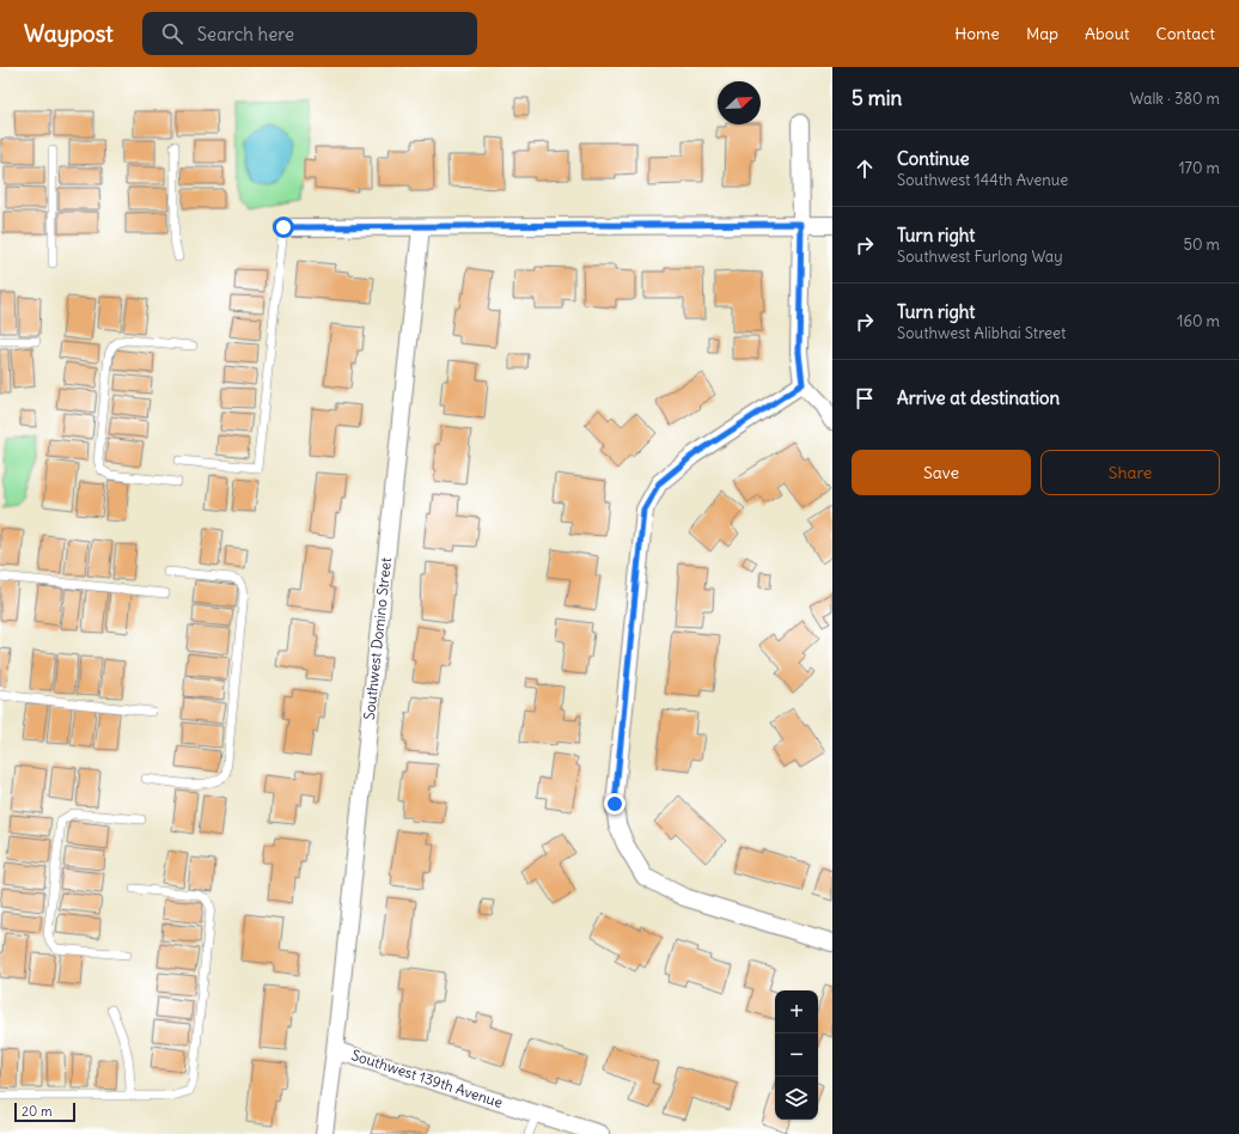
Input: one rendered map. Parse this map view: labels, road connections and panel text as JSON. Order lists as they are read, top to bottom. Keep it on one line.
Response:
{"streets":{"street":["Southwest Domino Street","Southwest 139th Avenue"]},"crossings":[["Southwest Domino Street","Southwest 139th Avenue"]],"scale_bar":"20 m","north":"top right","page":{"header":"Waypost","search":"Search here","nav":["Home","Map","About","Contact"],"heading":["5 min","Walk · 380 m"],"list":[["Continue","Southwest 144th Avenue","170 m"],["Turn right","Southwest Furlong Way","50 m"],["Turn right","Southwest Alibhai Street","160 m"],"Arrive at destination"],"buttons":["Save","Share"],"map_buttons":["+","−"],"scale":"20 m"}}
